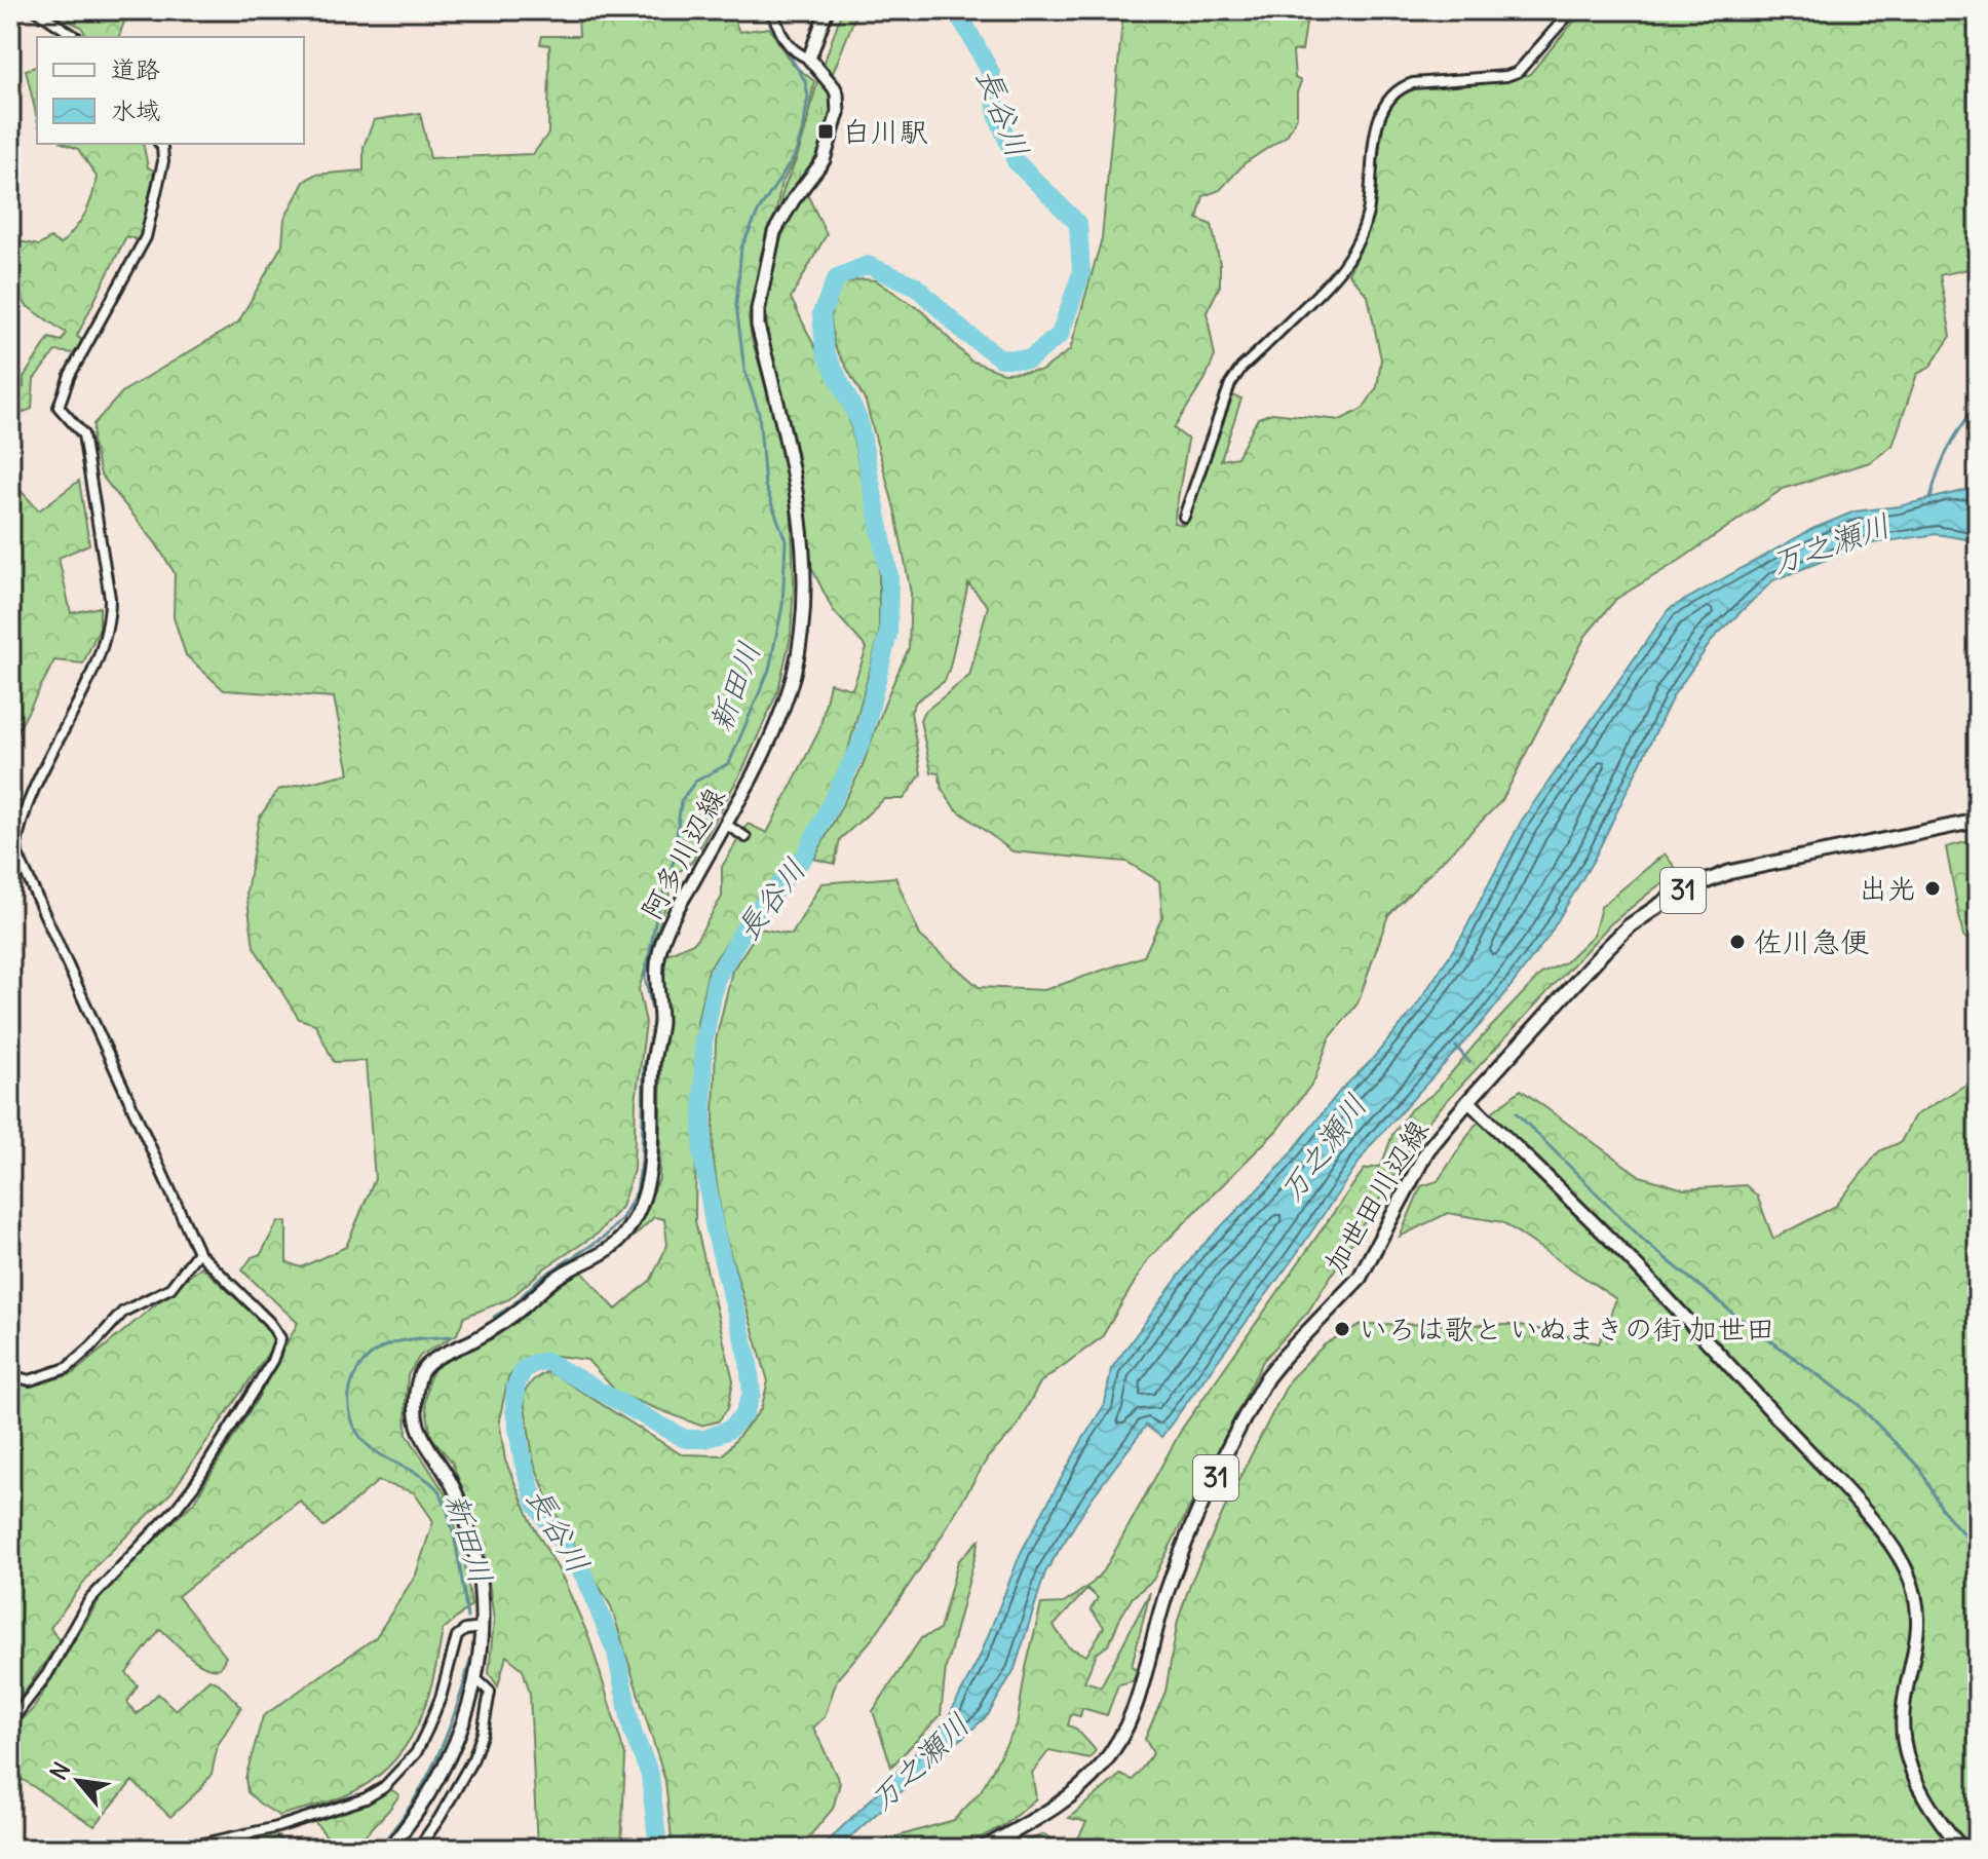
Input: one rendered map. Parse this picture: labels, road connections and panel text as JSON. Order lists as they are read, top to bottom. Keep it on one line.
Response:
{"streets":{"main road":["阿多川辺線","31","加世田川辺線"]},"water":["長谷川","万之瀬川","新田川"],"places":{"transit":["白川駅"],"other":["出光","佐川急便","いろは歌と いぬまきの街 加世田"]},"legend":["道路","水域"],"north":"top left"}
